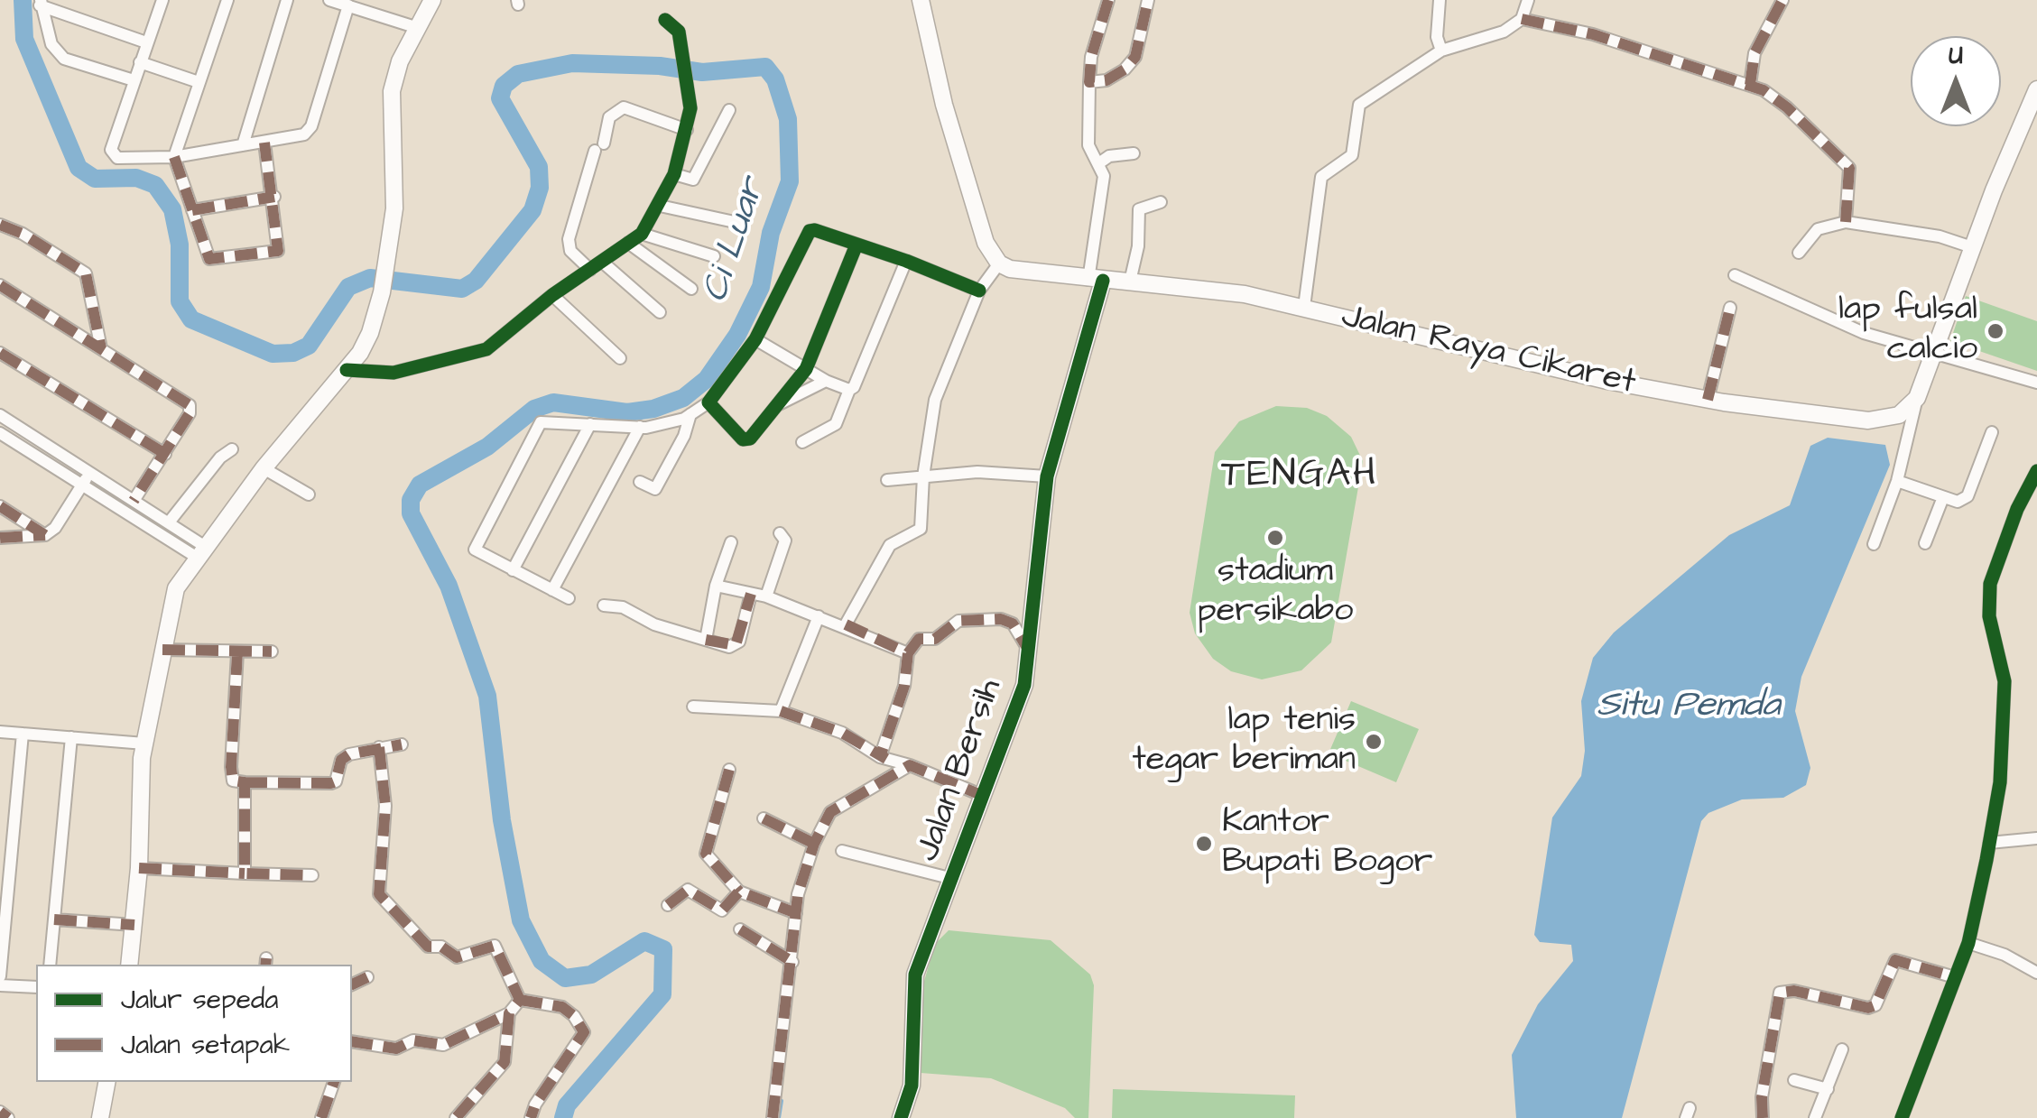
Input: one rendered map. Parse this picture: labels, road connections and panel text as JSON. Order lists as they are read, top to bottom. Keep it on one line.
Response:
{"streets":{"main road":["Jalan Raya Cikaret","Jalan Bersih"]},"crossings":[["Jalan Raya Cikaret","Jalan Bersih"]],"districts":["TENGAH"],"water":["Ci Luar","Situ Pemda"],"places":["lap fulsal calcio","stadium persikabo","lap tenis tegar beriman","Kantor Bupati Bogor"],"legend":["Jalur sepeda","Jalan setapak"],"north":"top"}
